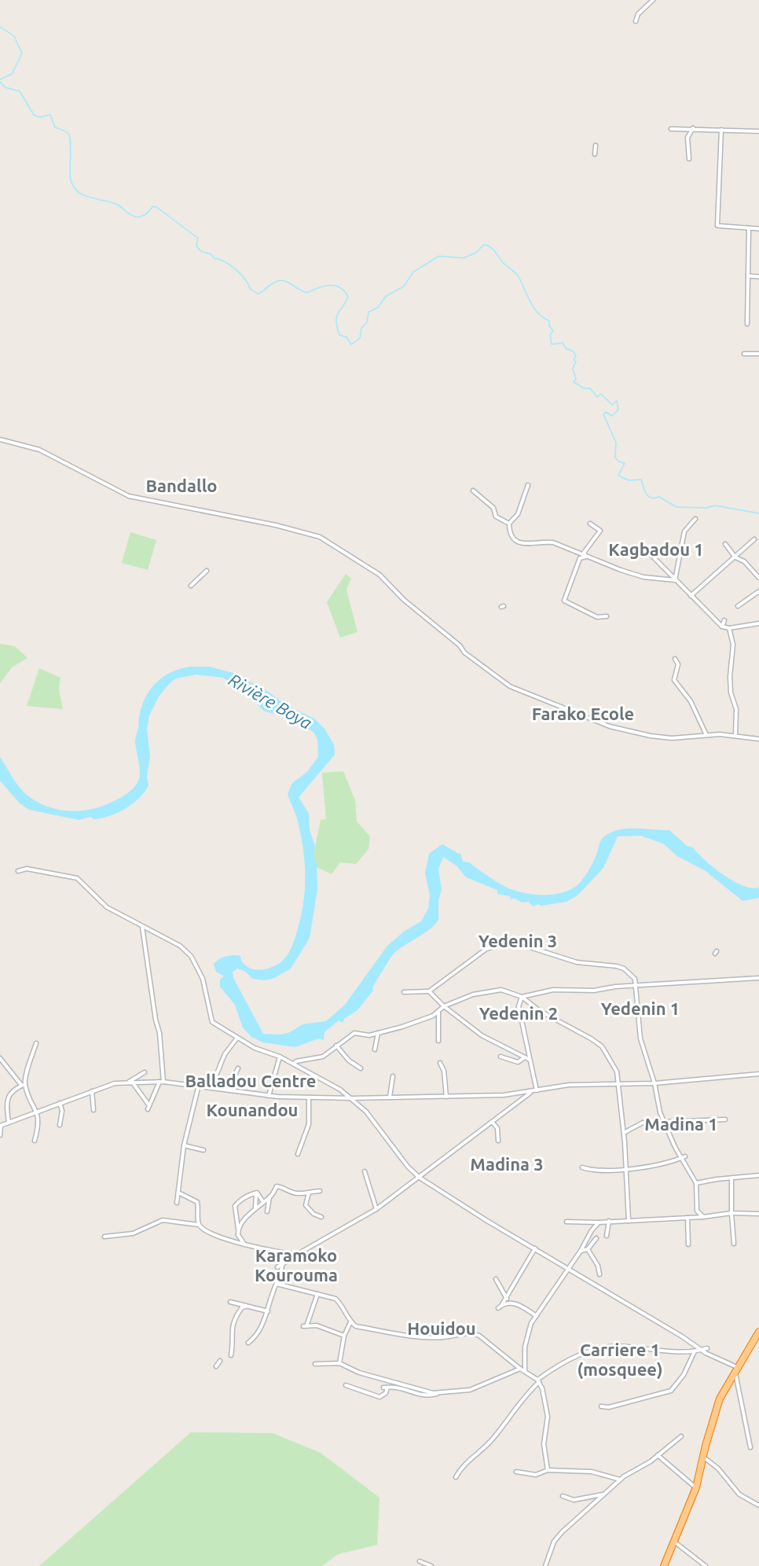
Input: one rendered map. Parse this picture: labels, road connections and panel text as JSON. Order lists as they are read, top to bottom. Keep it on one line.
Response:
{"districts":["Bandallo","Kagbadou 1","Farako Ecole","Yedenin 3","Yedenin 1","Yedenin 2","Balladou Centre","Kounandou","Madina 1","Madina 3","Karamoko Kourouma","Houidou","Carriere 1 (mosquee)"],"water":["Rivière Boya"]}
